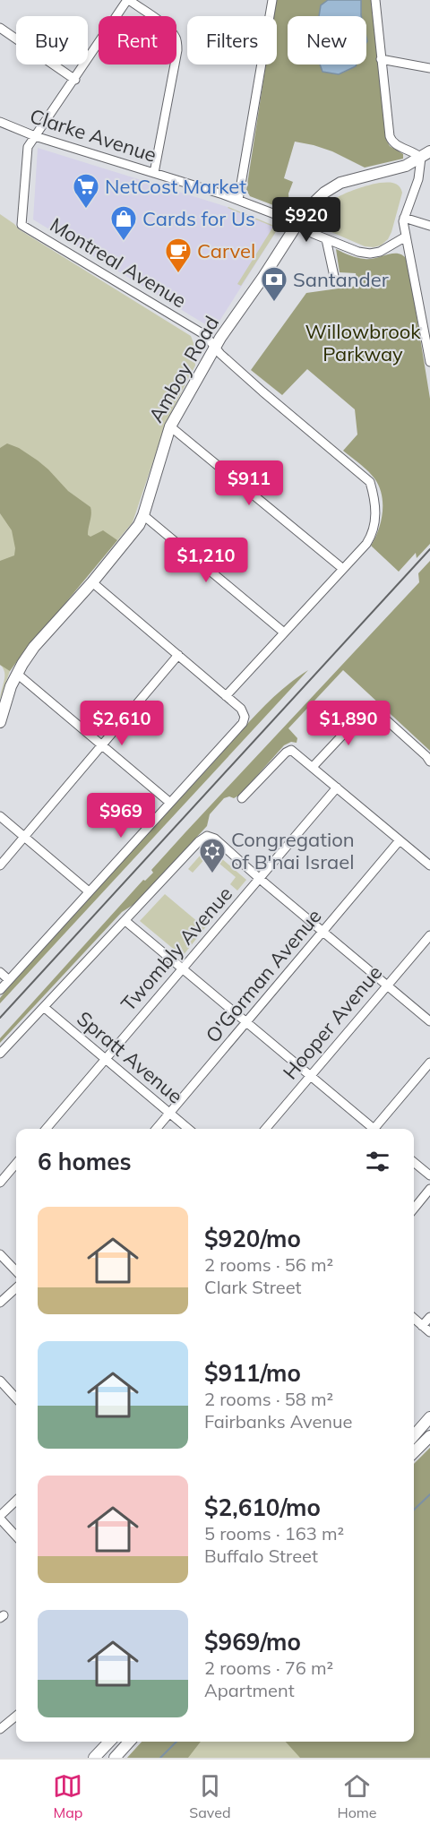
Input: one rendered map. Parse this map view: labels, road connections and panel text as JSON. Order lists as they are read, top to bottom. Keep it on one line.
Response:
{"streets":{"main road":["Amboy Road"],"street":["Clarke Avenue","Montreal Avenue","Twombly Avenue","O'Gorman Avenue","Hooper Avenue","Spratt Avenue"]},"crossings":[["Clarke Avenue","Montreal Avenue"],["Clarke Avenue","Amboy Road"],["Montreal Avenue","Amboy Road"],["Twombly Avenue","Spratt Avenue"],["O'Gorman Avenue","Spratt Avenue"]],"parks":["Willowbrook Parkway"],"places":{"supermarket":["NetCost Market"],"shop":["Cards for Us"],"cafe":["Carvel"],"bank":["Santander"],"synagogue":["Congregation of B'nai Israel"]},"page":{"chip":["Buy","Rent","Filters","New"],"price":["$920","$911","$1,210","$2,610","$1,890","$969"],"heading":"6 homes","list":[{"name":"$920/mo","note":"2 rooms · 56 m² · Clark Street"},{"name":"$911/mo","note":"2 rooms · 58 m² · Fairbanks Avenue"},{"name":"$2,610/mo","note":"5 rooms · 163 m² · Buffalo Street"},{"name":"$969/mo","note":"2 rooms · 76 m² · Apartment"}],"tabs":["Map","Saved","Home"]}}
